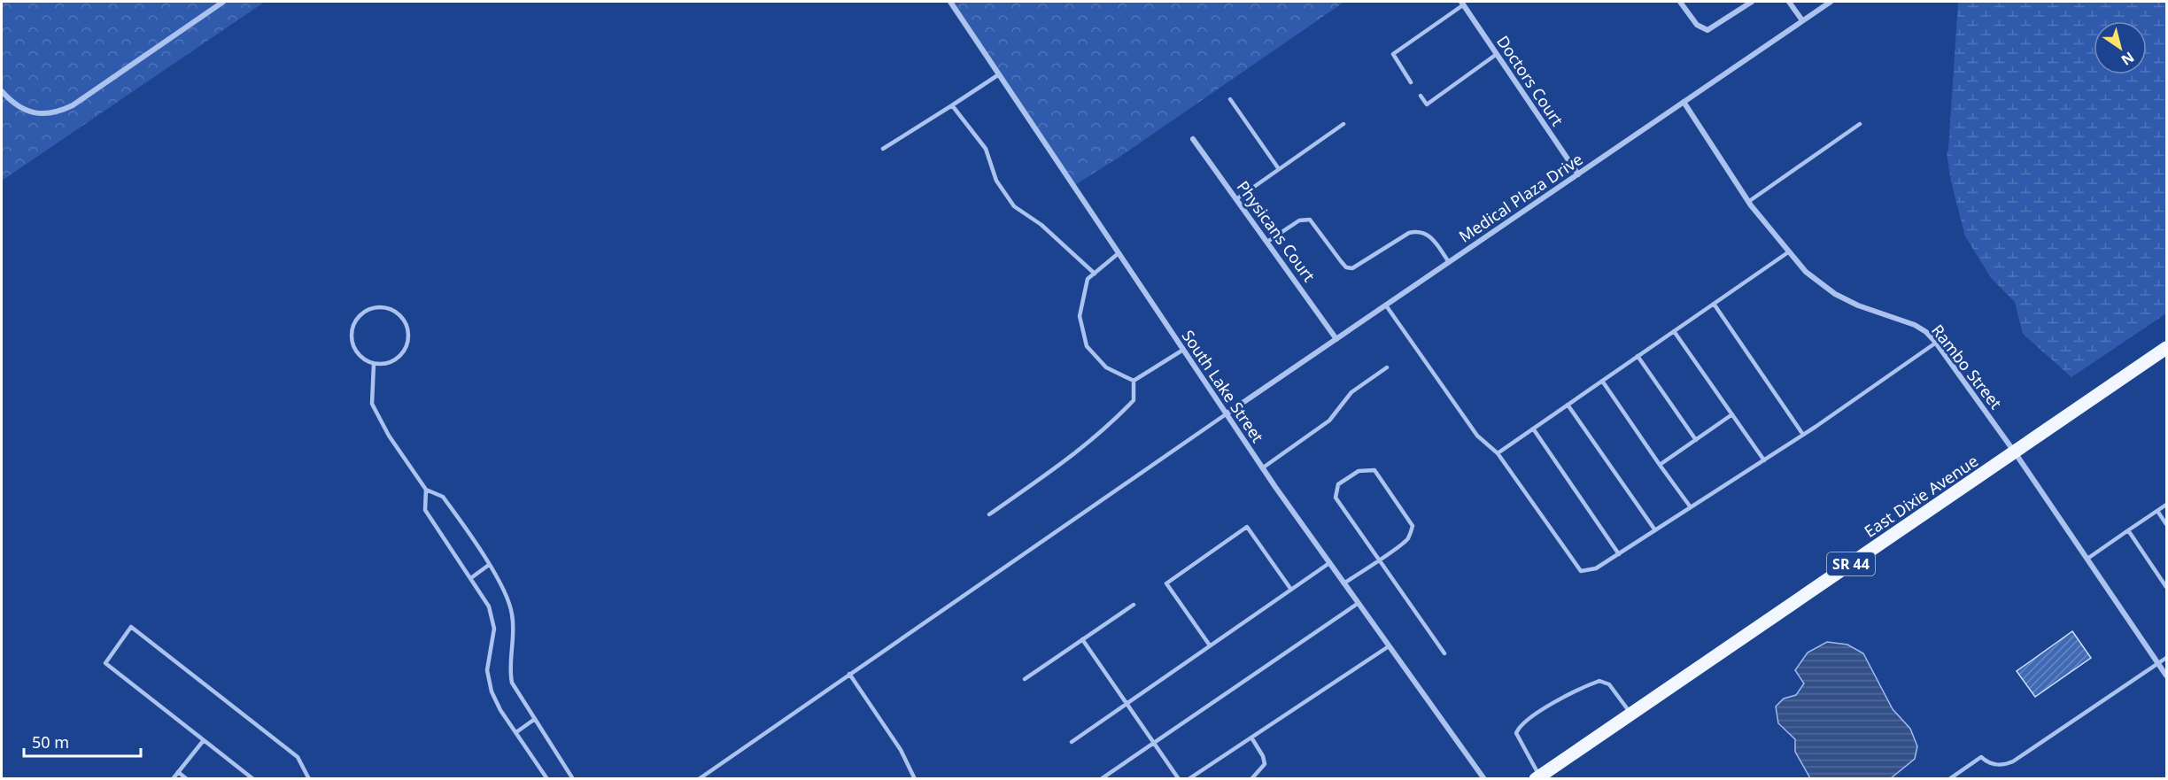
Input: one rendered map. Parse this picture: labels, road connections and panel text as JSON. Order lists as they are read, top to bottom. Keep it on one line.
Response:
{"streets":{"main road":["East Dixie Avenue","SR 44"],"street":["Doctors Court","Medical Plaza Drive","Physicans Court","Rambo Street","South Lake Street"]},"crossings":[["Doctors Court","Medical Plaza Drive"],["Medical Plaza Drive","Physicans Court"],["Medical Plaza Drive","Rambo Street"],["Medical Plaza Drive","South Lake Street"],["Rambo Street","East Dixie Avenue"]],"scale_bar":"50 m","north":"bottom right"}
